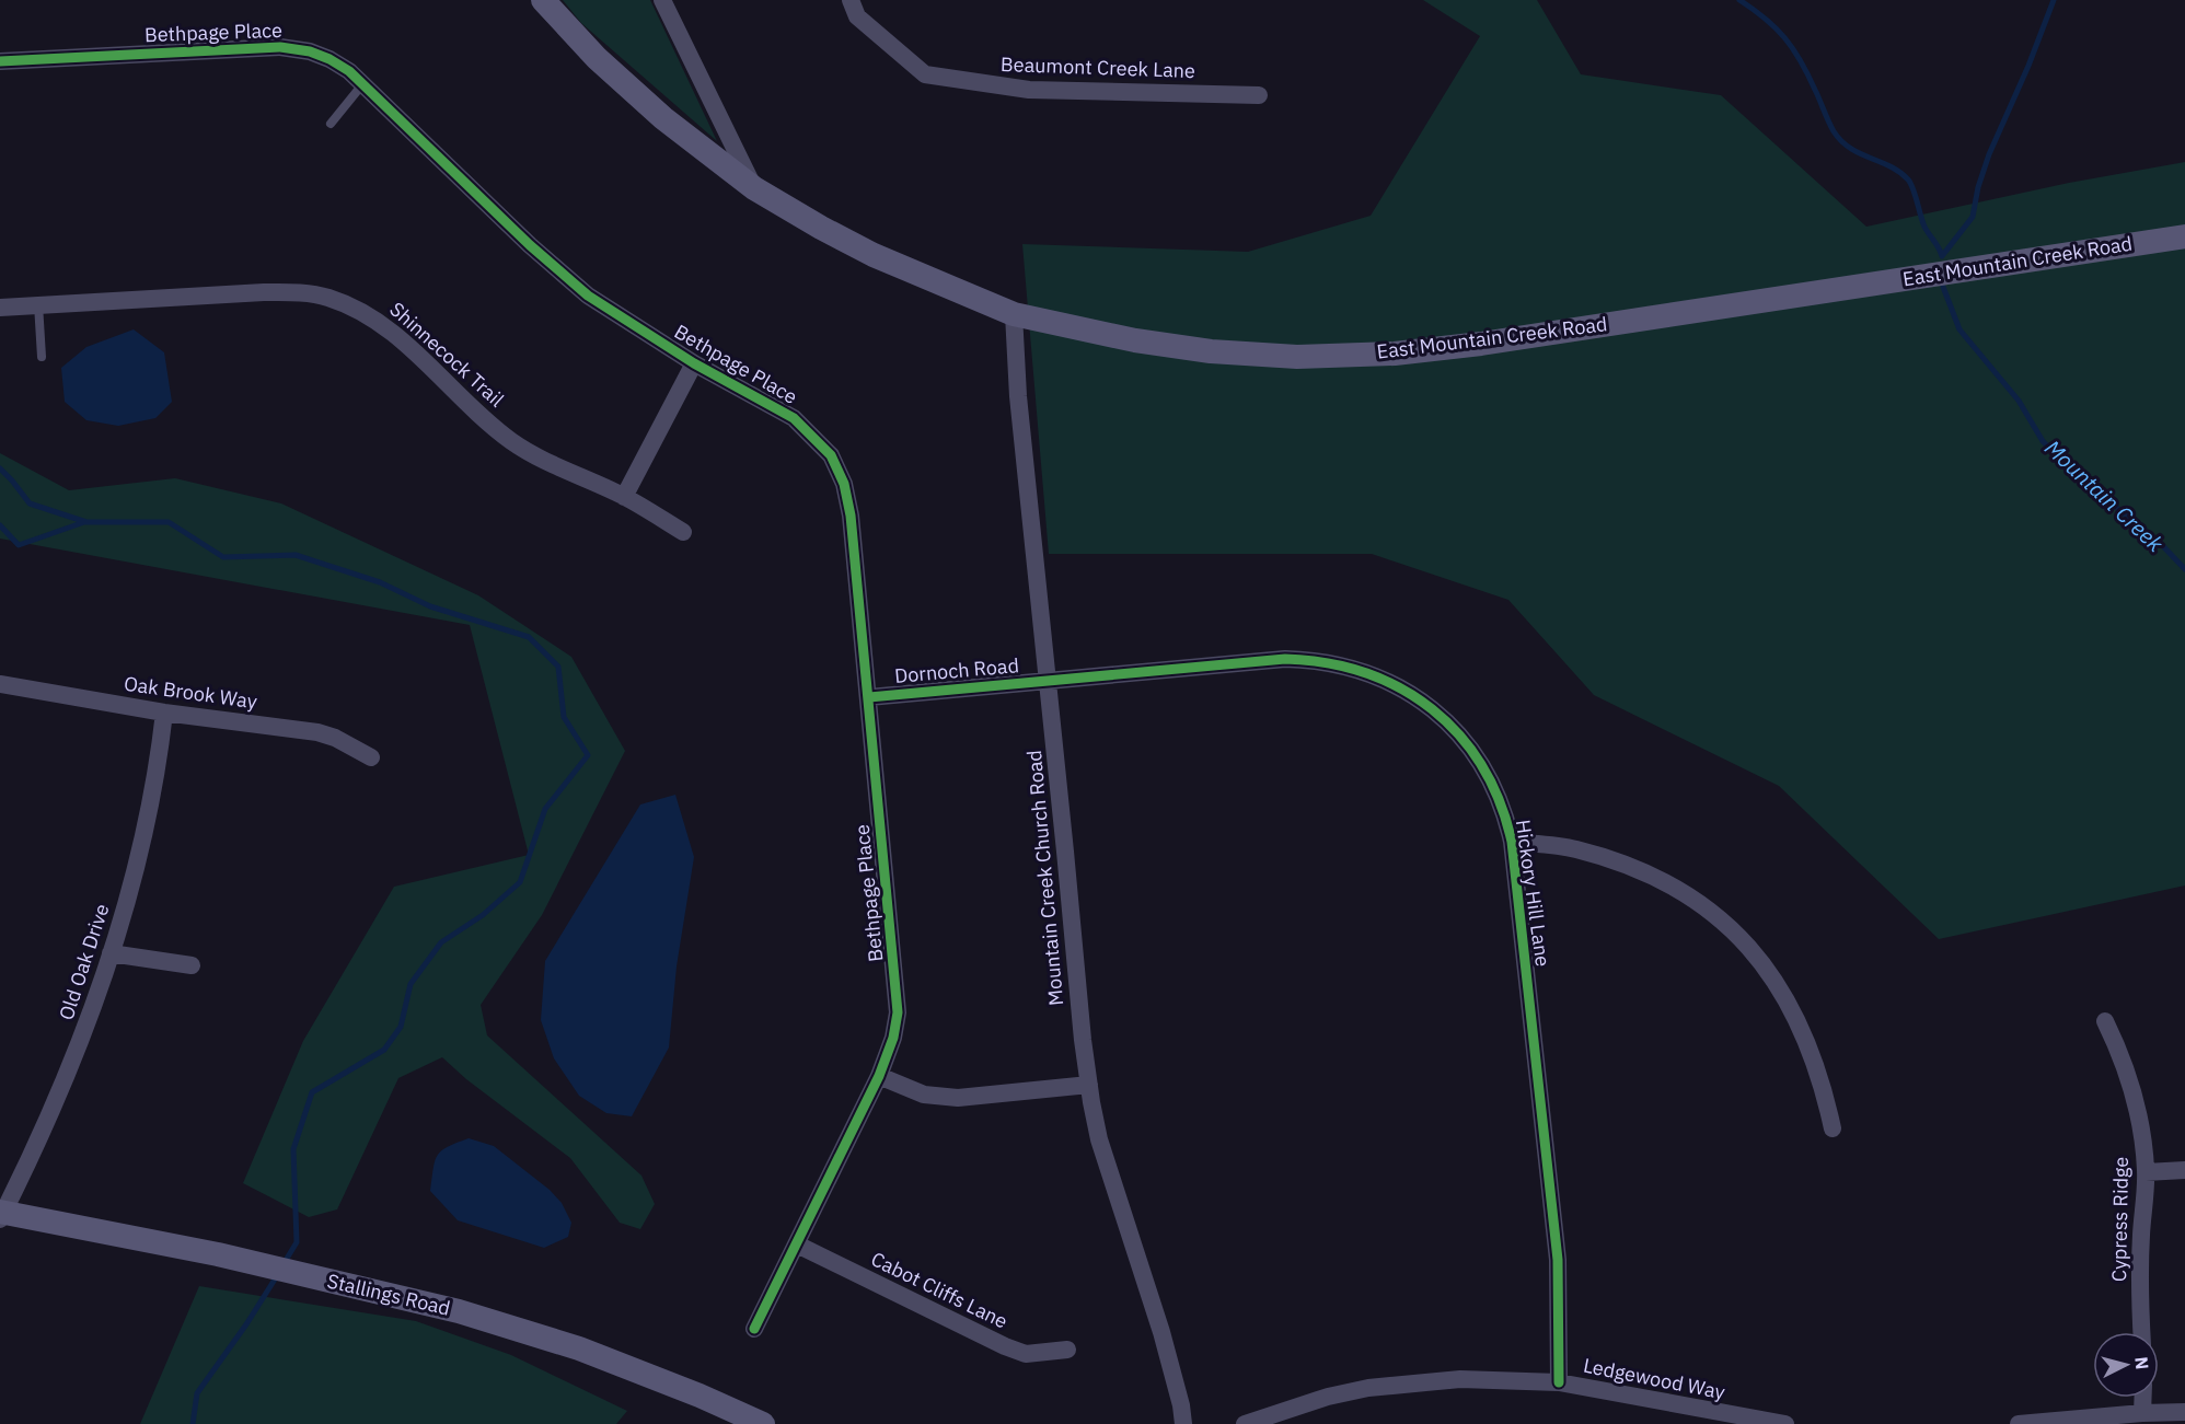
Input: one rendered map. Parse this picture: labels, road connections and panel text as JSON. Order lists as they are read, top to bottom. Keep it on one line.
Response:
{"streets":{"main road":["East Mountain Creek Road","Stallings Road"],"street":["Bethpage Place","Beaumont Creek Lane","Shinnecock Trail","Dornoch Road","Oak Brook Way","Mountain Creek Church Road","Hickory Hill Lane","Old Oak Drive","Cypress Ridge","Cabot Cliffs Lane","Ledgewood Way"]},"crossings":[["Bethpage Place","Dornoch Road"],["Bethpage Place","Cabot Cliffs Lane"],["East Mountain Creek Road","Mountain Creek Church Road"],["Dornoch Road","Mountain Creek Church Road"],["Dornoch Road","Hickory Hill Lane"],["Oak Brook Way","Old Oak Drive"],["Mountain Creek Church Road","Hickory Hill Lane"],["Hickory Hill Lane","Ledgewood Way"],["Old Oak Drive","Stallings Road"]],"water":["Mountain Creek"],"north":"right"}
